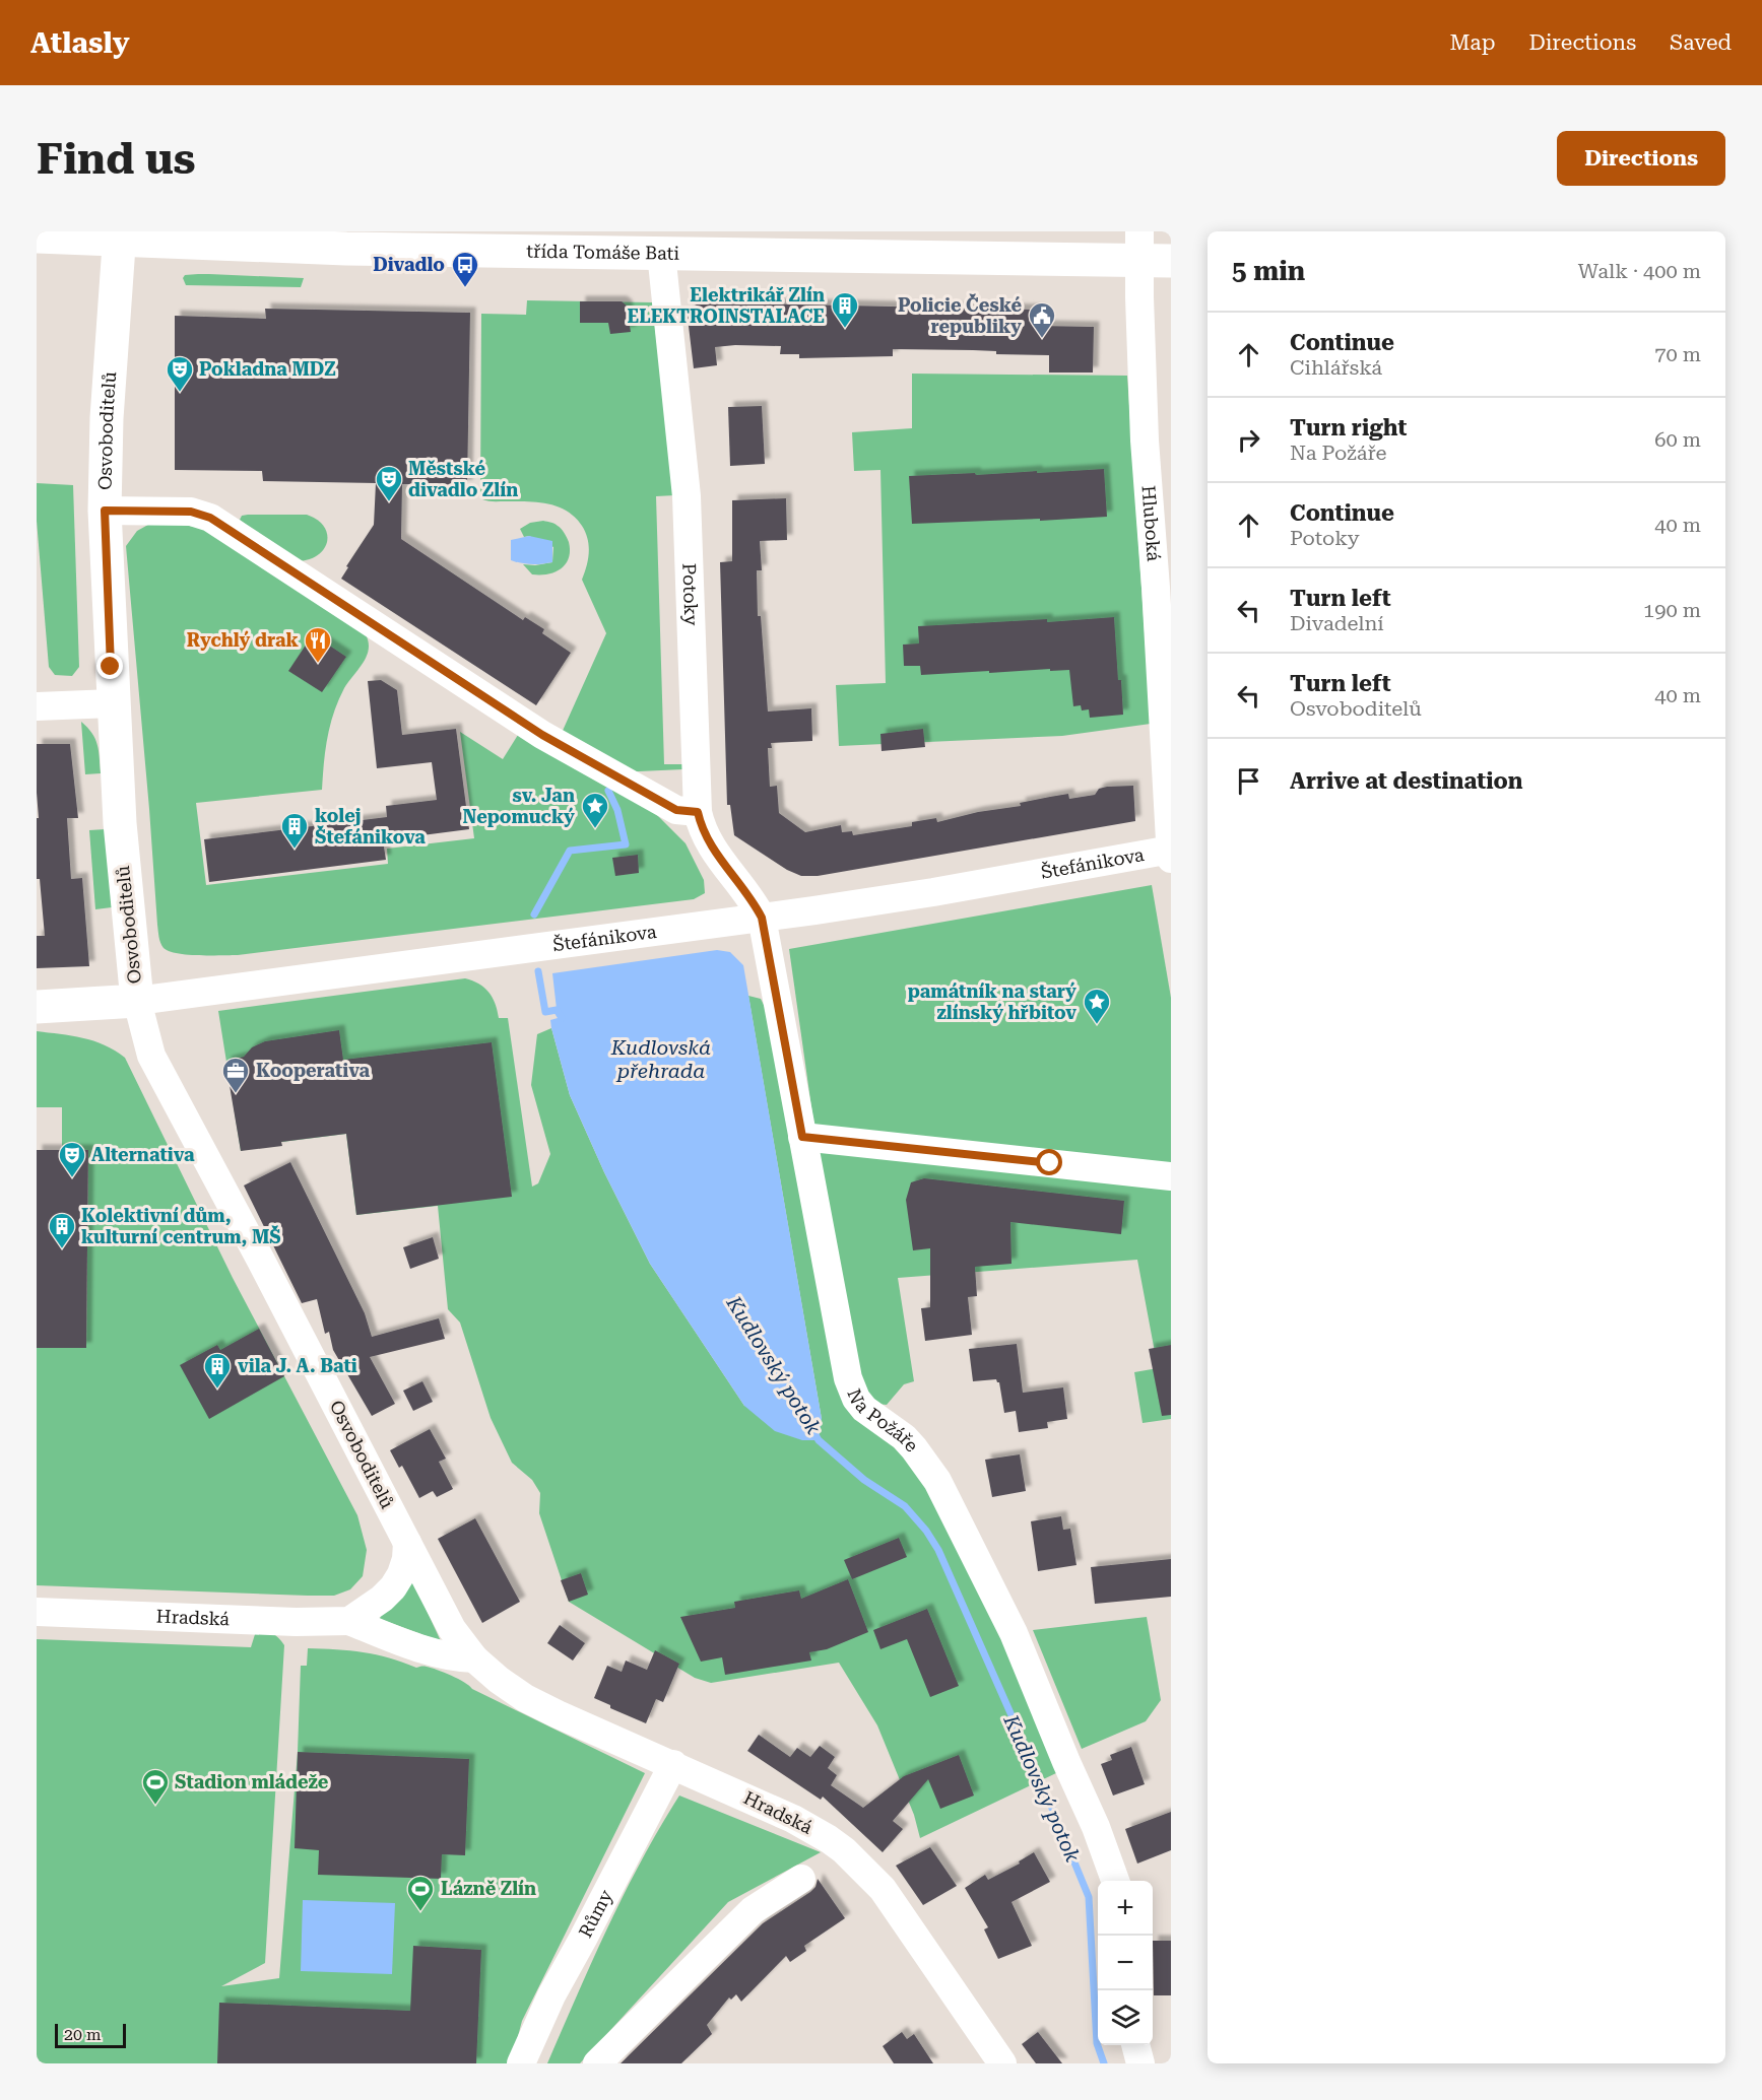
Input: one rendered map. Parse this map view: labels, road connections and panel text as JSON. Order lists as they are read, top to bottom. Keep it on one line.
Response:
{"streets":{"main road":["třída Tomáše Bati","Osvoboditelů","Štefánikova"],"street":["Hluboká","Potoky","Na Požáře","Hradská","Růmy"]},"crossings":[["třída Tomáše Bati","Osvoboditelů"],["třída Tomáše Bati","Hluboká"],["třída Tomáše Bati","Potoky"],["Osvoboditelů","Štefánikova"],["Osvoboditelů","Hradská"],["Hluboká","Štefánikova"],["Potoky","Štefánikova"],["Potoky","Na Požáře"],["Štefánikova","Na Požáře"],["Hradská","Růmy"]],"water":["Kudlovská přehrada","Kudlovský potok"],"places":{"bus stop":["Divadlo"],"building":["Elektrikář Zlín ELEKTROINSTALACE","kolej Štefánikova","Kolektivní dům, kulturní centrum, MŠ","vila J. A. Bati"],"public building":["Policie České republiky"],"theatre":["Pokladna MDZ","Městské divadlo Zlín","Alternativa"],"restaurant":["Rychlý drak"],"place":["sv. Jan Nepomucký","památník na starý zlínský hřbitov"],"office":["Kooperativa"],"sports":["Stadion mládeže","Lázně Zlín"]},"scale_bar":"20 m","page":{"header":"Atlasly","nav":["Map","Directions","Saved"],"buttons":"Directions","title":"Find us","heading":["5 min","Walk · 400 m"],"list":[["Continue","Cihlářská","70 m"],["Turn right","Na Požáře","60 m"],["Continue","Potoky","40 m"],["Turn left","Divadelní","190 m"],["Turn left","Osvoboditelů","40 m"],"Arrive at destination"],"map_buttons":["+","−"],"scale":"20 m"}}
